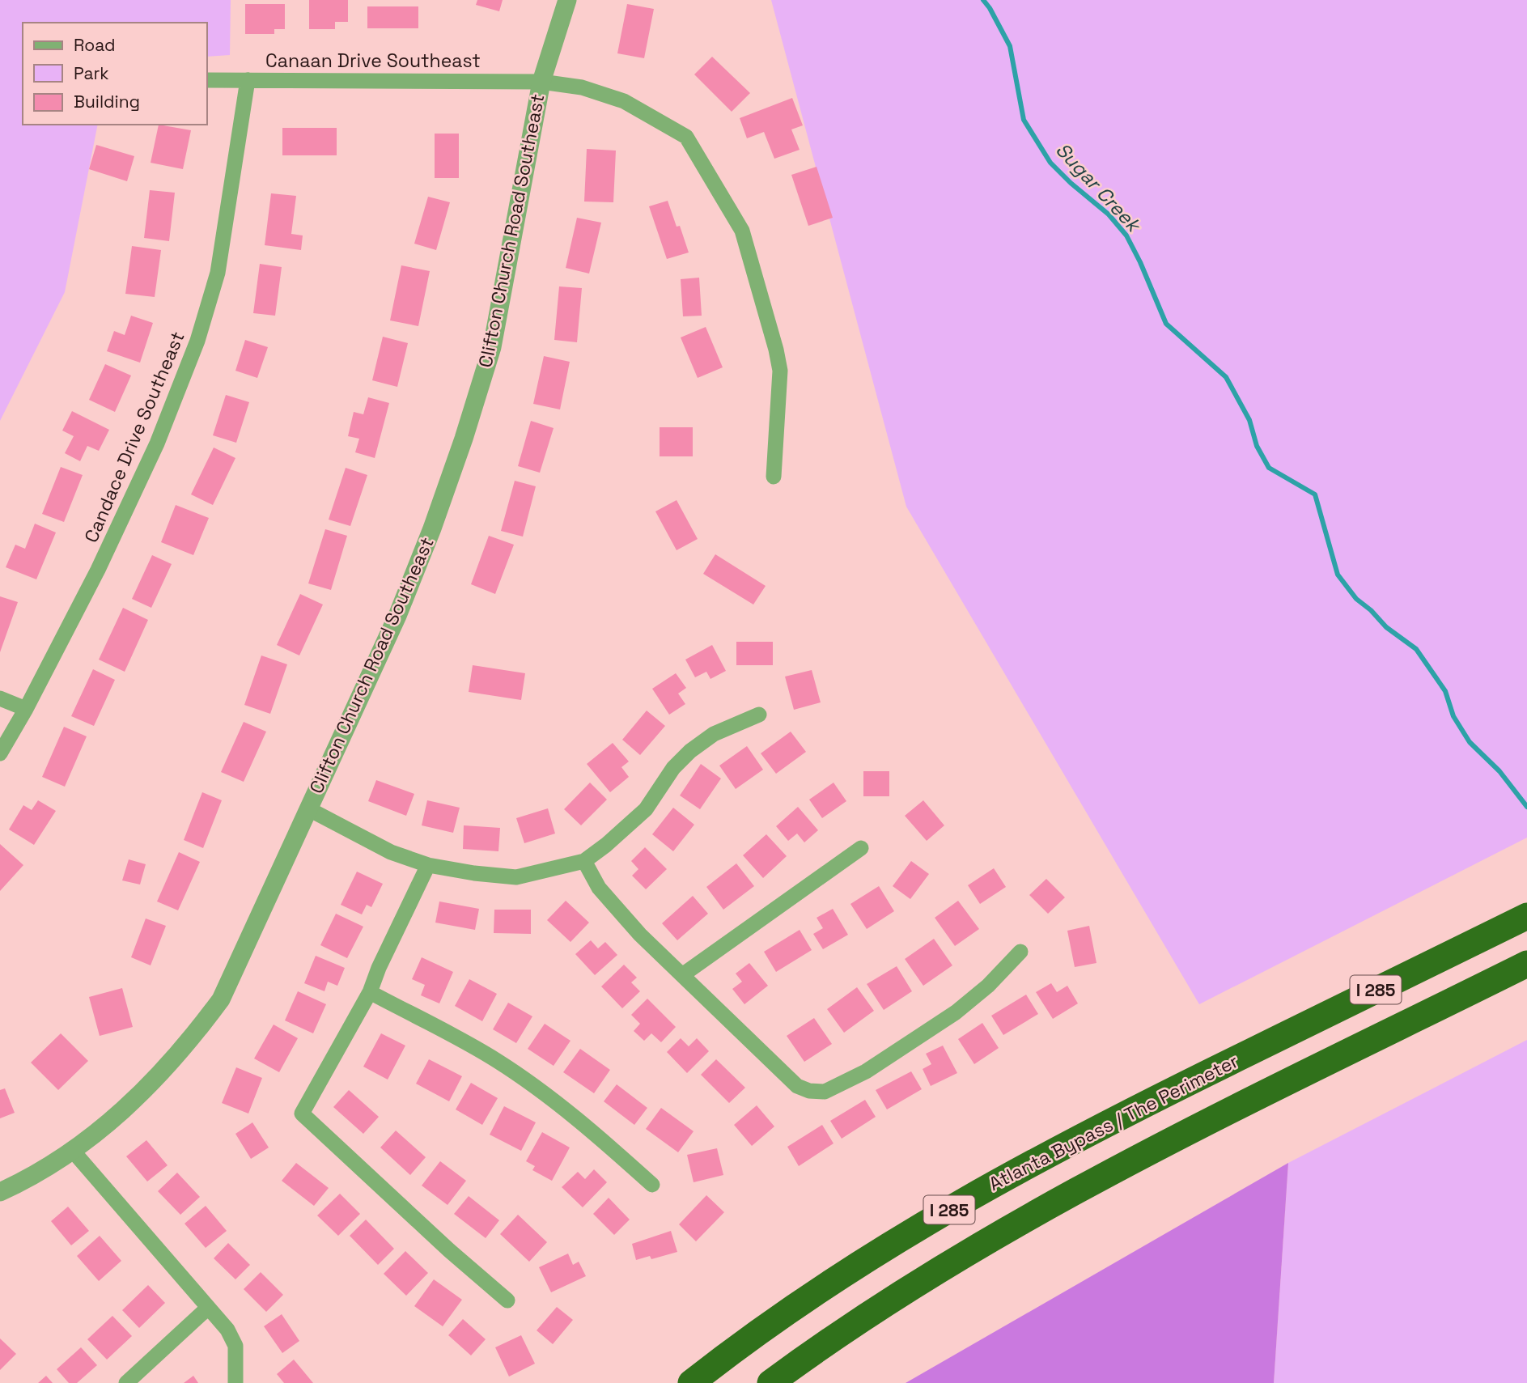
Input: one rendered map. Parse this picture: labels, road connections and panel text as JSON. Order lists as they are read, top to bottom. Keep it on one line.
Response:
{"streets":{"highway":["I 285","Atlanta Bypass / The Perimeter"],"street":["Canaan Drive Southeast","Clifton Church Road Southeast","Candace Drive Southeast"]},"crossings":[["Canaan Drive Southeast","Clifton Church Road Southeast"],["Canaan Drive Southeast","Candace Drive Southeast"]],"water":["Sugar Creek"],"legend":["Road","Park","Building"]}
